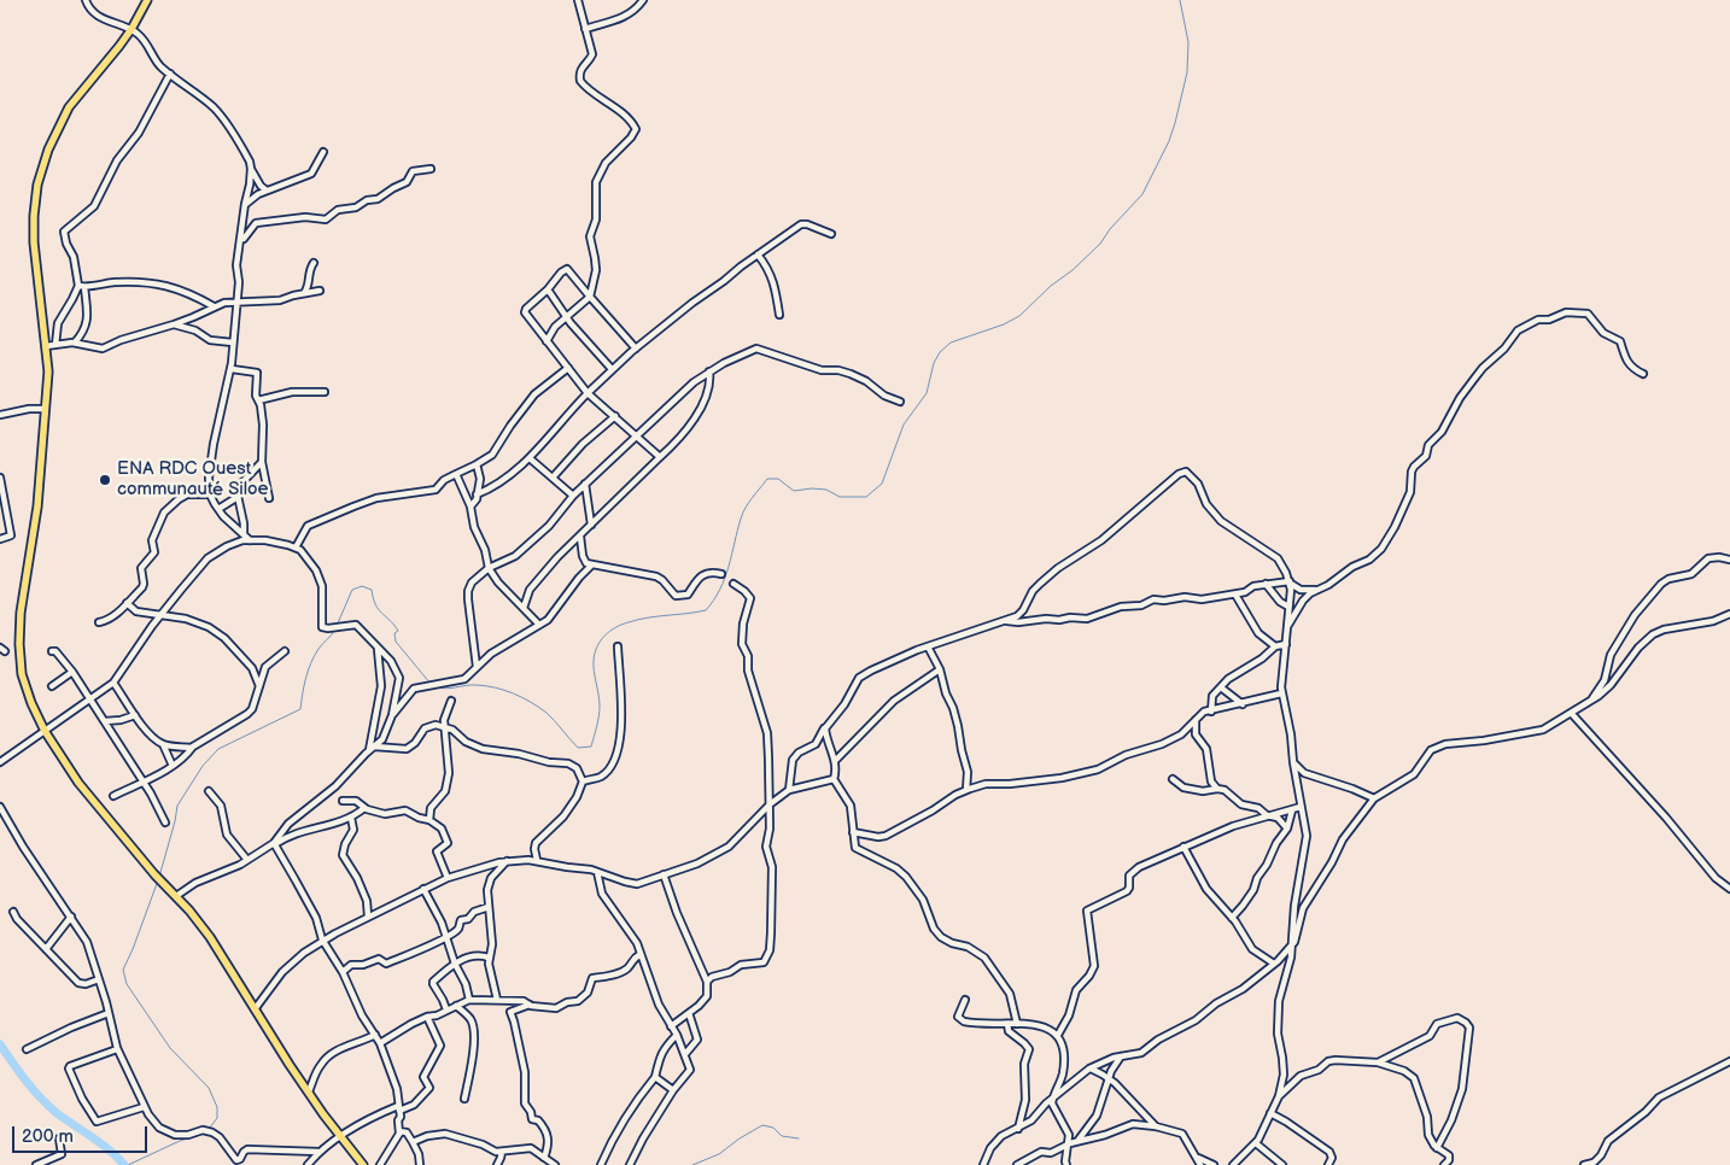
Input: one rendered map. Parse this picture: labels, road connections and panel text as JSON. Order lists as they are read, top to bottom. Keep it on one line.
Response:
{"places":["ENA RDC Ouest communauté Siloe"],"scale_bar":"200 m"}
